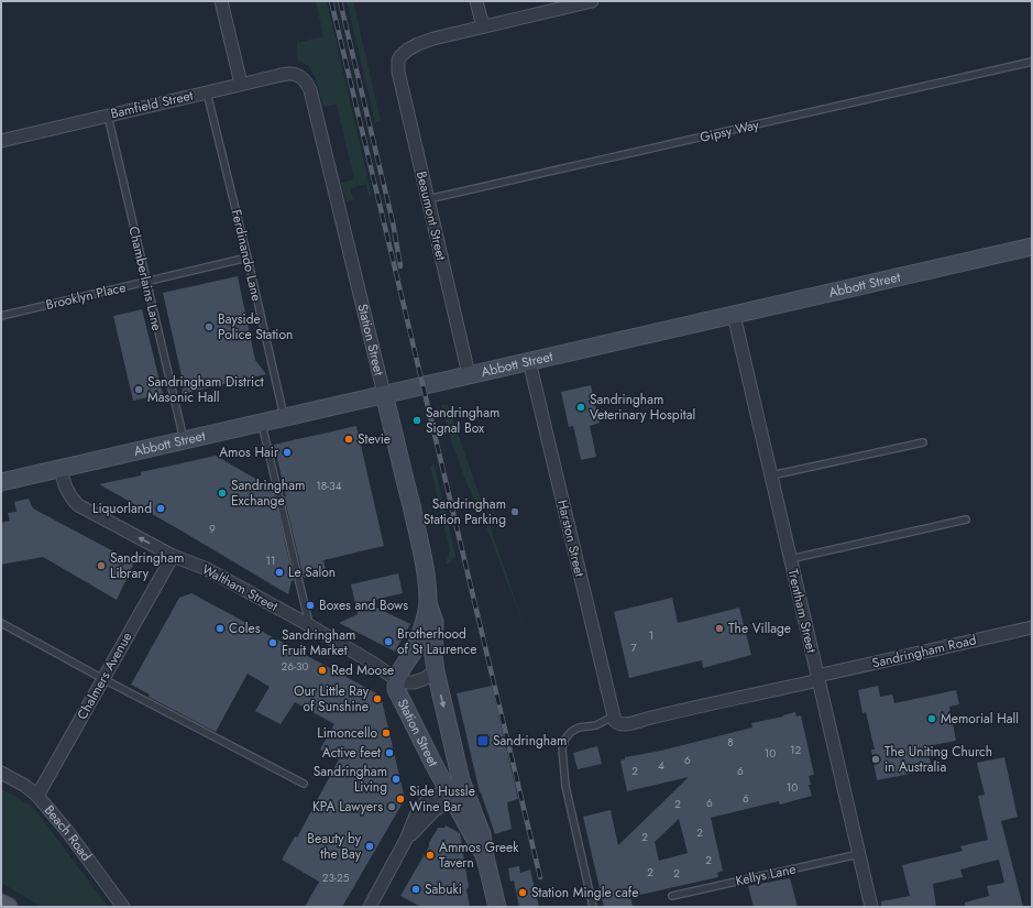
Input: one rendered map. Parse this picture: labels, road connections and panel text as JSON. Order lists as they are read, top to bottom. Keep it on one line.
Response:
{"streets":{"street":["Bamfield Street","Beaumont Street","Abbott Street","Station Street","Harston Street","Waltham Street","Trentham Street","Sandringham Road","Chalmers Avenue","Beach Road"],"lane":["Gipsy Way","Ferdinando Lane","Chamberlains Lane","Brooklyn Place","Kellys Lane"]},"crossings":[["Bamfield Street","Ferdinando Lane"],["Bamfield Street","Chamberlains Lane"],["Bamfield Street","Station Street"],["Gipsy Way","Beaumont Street"],["Beaumont Street","Abbott Street"],["Ferdinando Lane","Abbott Street"],["Ferdinando Lane","Brooklyn Place"],["Chamberlains Lane","Abbott Street"],["Chamberlains Lane","Brooklyn Place"],["Abbott Street","Station Street"],["Abbott Street","Harston Street"],["Abbott Street","Waltham Street"],["Abbott Street","Trentham Street"],["Station Street","Waltham Street"],["Harston Street","Sandringham Road"],["Waltham Street","Chalmers Avenue"],["Trentham Street","Sandringham Road"],["Trentham Street","Kellys Lane"],["Chalmers Avenue","Beach Road"]],"one_way":["Waltham Street"],"places":{"other":["Bayside Police Station","Sandringham District Masonic Hall","Sandringham Veterinary Hospital","Sandringham Signal Box","Stevie","Amos Hair","Sandringham Exchange","Liquorland","Sandringham Station Parking","Sandringham Library","Le Salon","Boxes and Bows","Coles","The Village","Brotherhood of St Laurence","Sandringham Fruit Market","Red Moose","Our Little Ray of Sunshine","Memorial Hall","Limoncello","Active feet","The Uniting Church in Australia","Sandringham Living","Side Hussle Wine Bar","KPA Lawyers","Beauty by the Bay","Ammos Greek Tavern","Sabuki","Station Mingle cafe"],"transit":["Sandringham"]},"house_numbers":["18-34","9","11","1","7","26-30","8","12","10","6","4","2","6","10","6","6","2","2","2","2","2","2","23-25"]}
